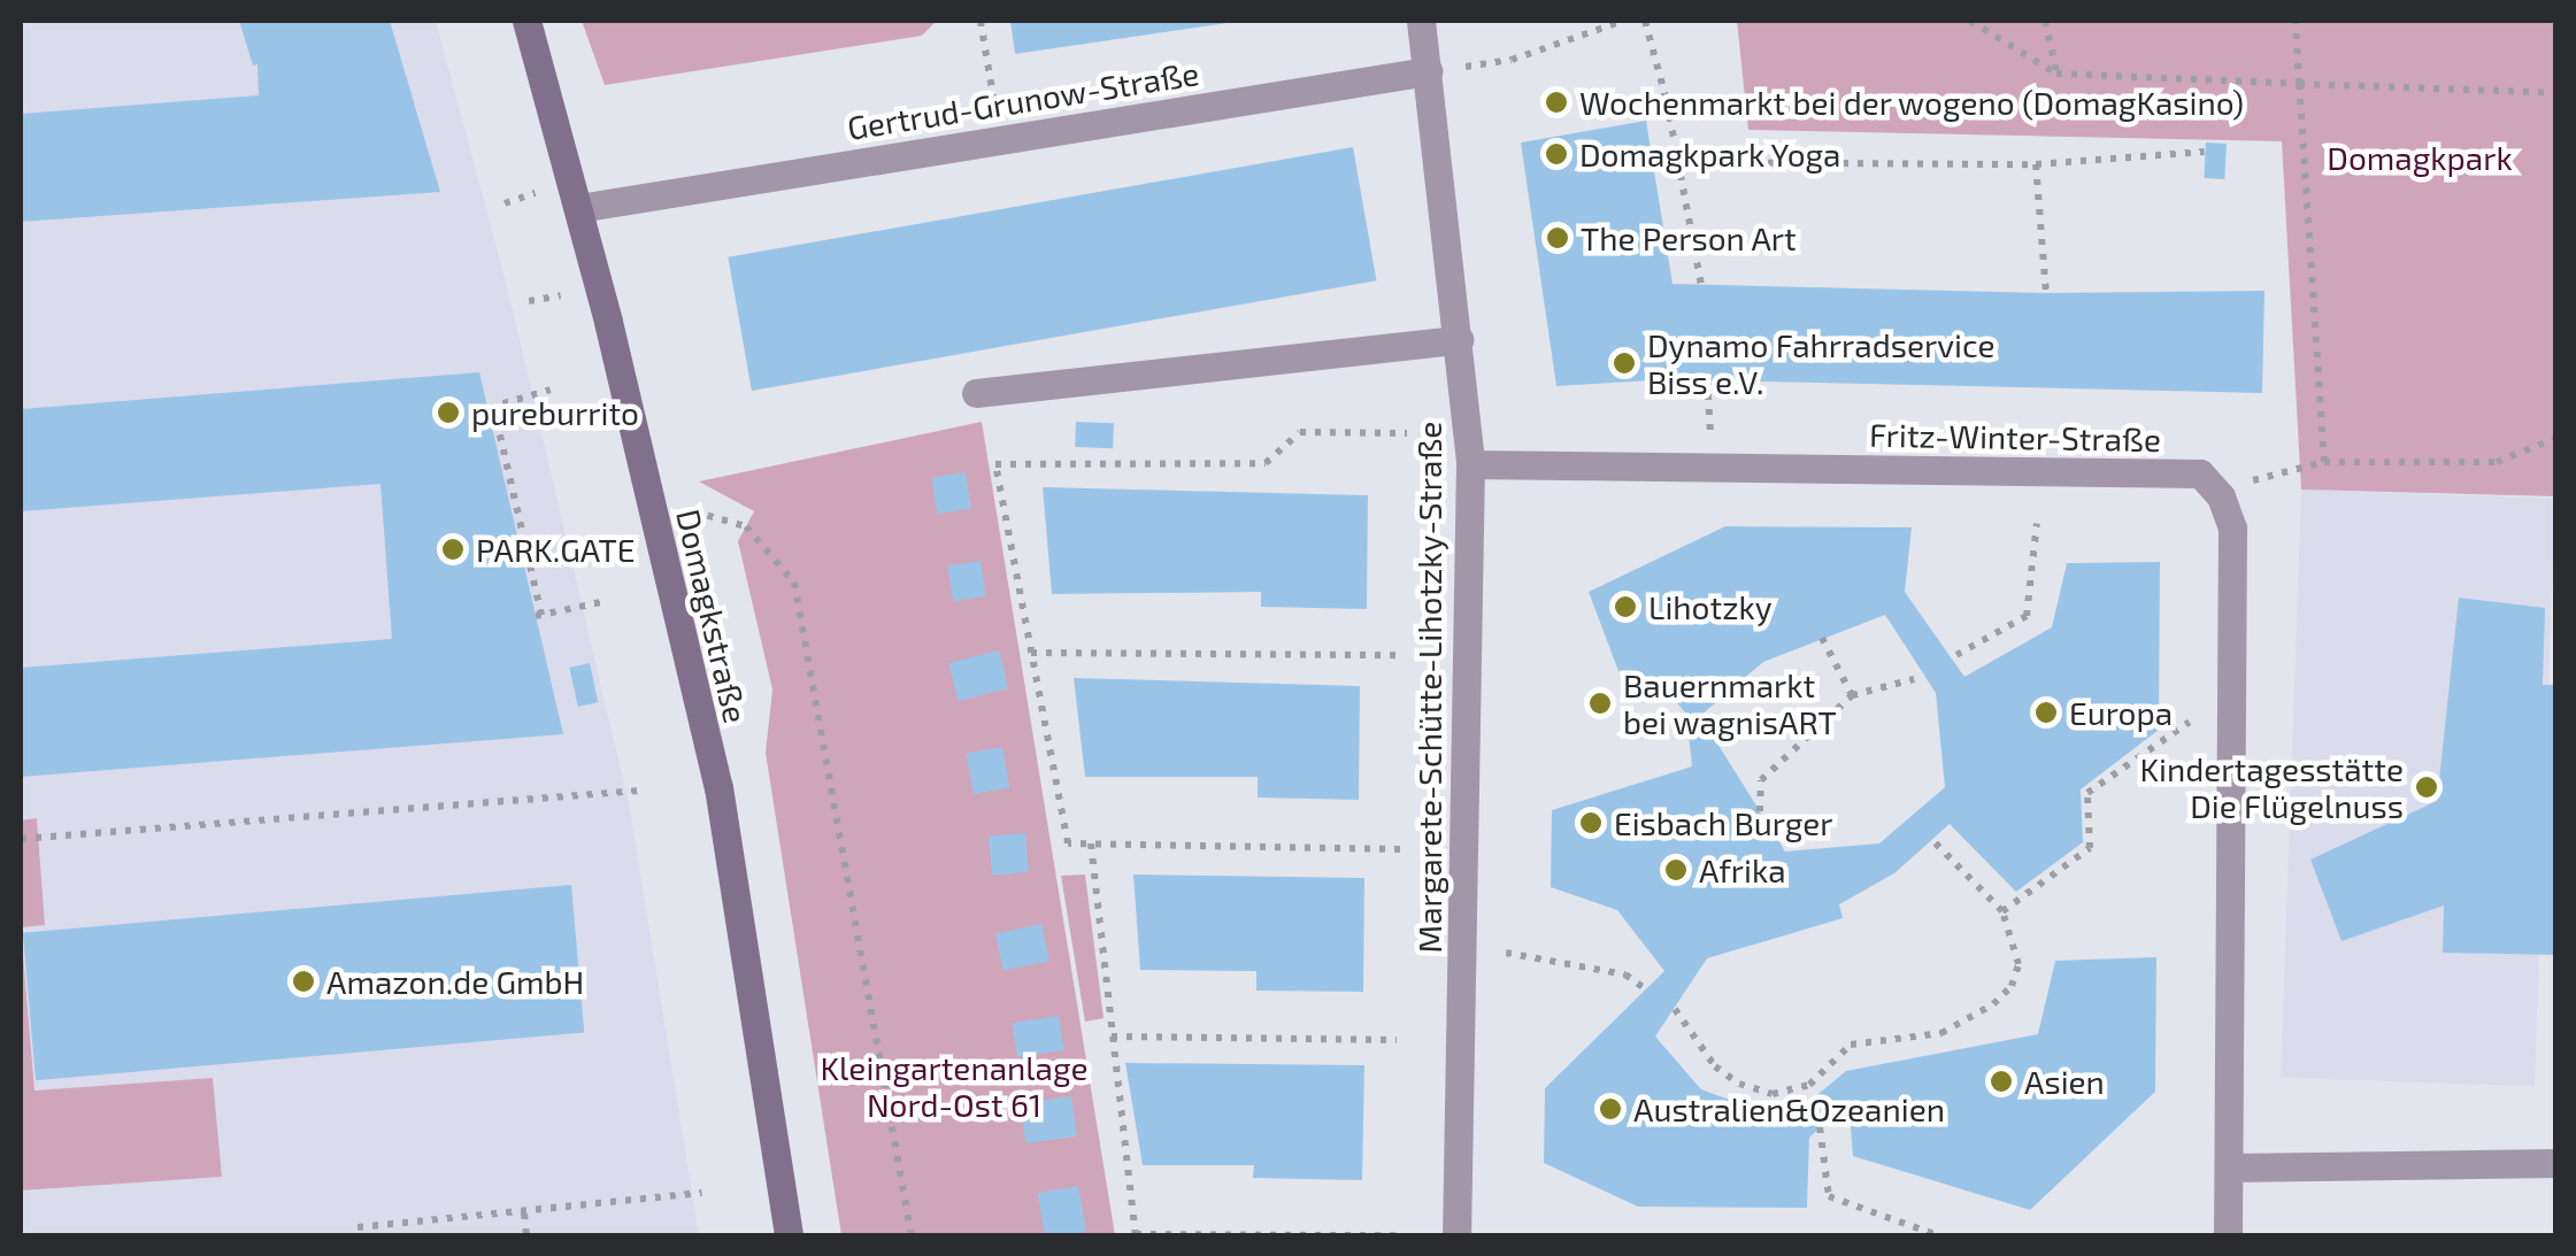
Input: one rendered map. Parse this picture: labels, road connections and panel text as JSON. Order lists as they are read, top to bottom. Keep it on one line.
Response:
{"streets":{"street":["Gertrud-Grunow-Straße","Fritz-Winter-Straße","Domagkstraße","Margarete-Schütte-Lihotzky-Straße"]},"crossings":[["Gertrud-Grunow-Straße","Domagkstraße"],["Gertrud-Grunow-Straße","Margarete-Schütte-Lihotzky-Straße"],["Fritz-Winter-Straße","Margarete-Schütte-Lihotzky-Straße"]],"parks":["Domagkpark","Kleingartenanlage Nord-Ost 61"],"places":["Wochenmarkt bei der wogeno (DomagKasino)","Domagkpark Yoga","The Person Art","Dynamo Fahrradservice Biss e.V.","pureburrito","PARK.GATE","Lihotzky","Bauernmarkt bei wagnisART","Europa","Kindertagesstätte Die Flügelnuss","Eisbach Burger","Afrika","Amazon.de GmbH","Asien","Australien&Ozeanien"]}
